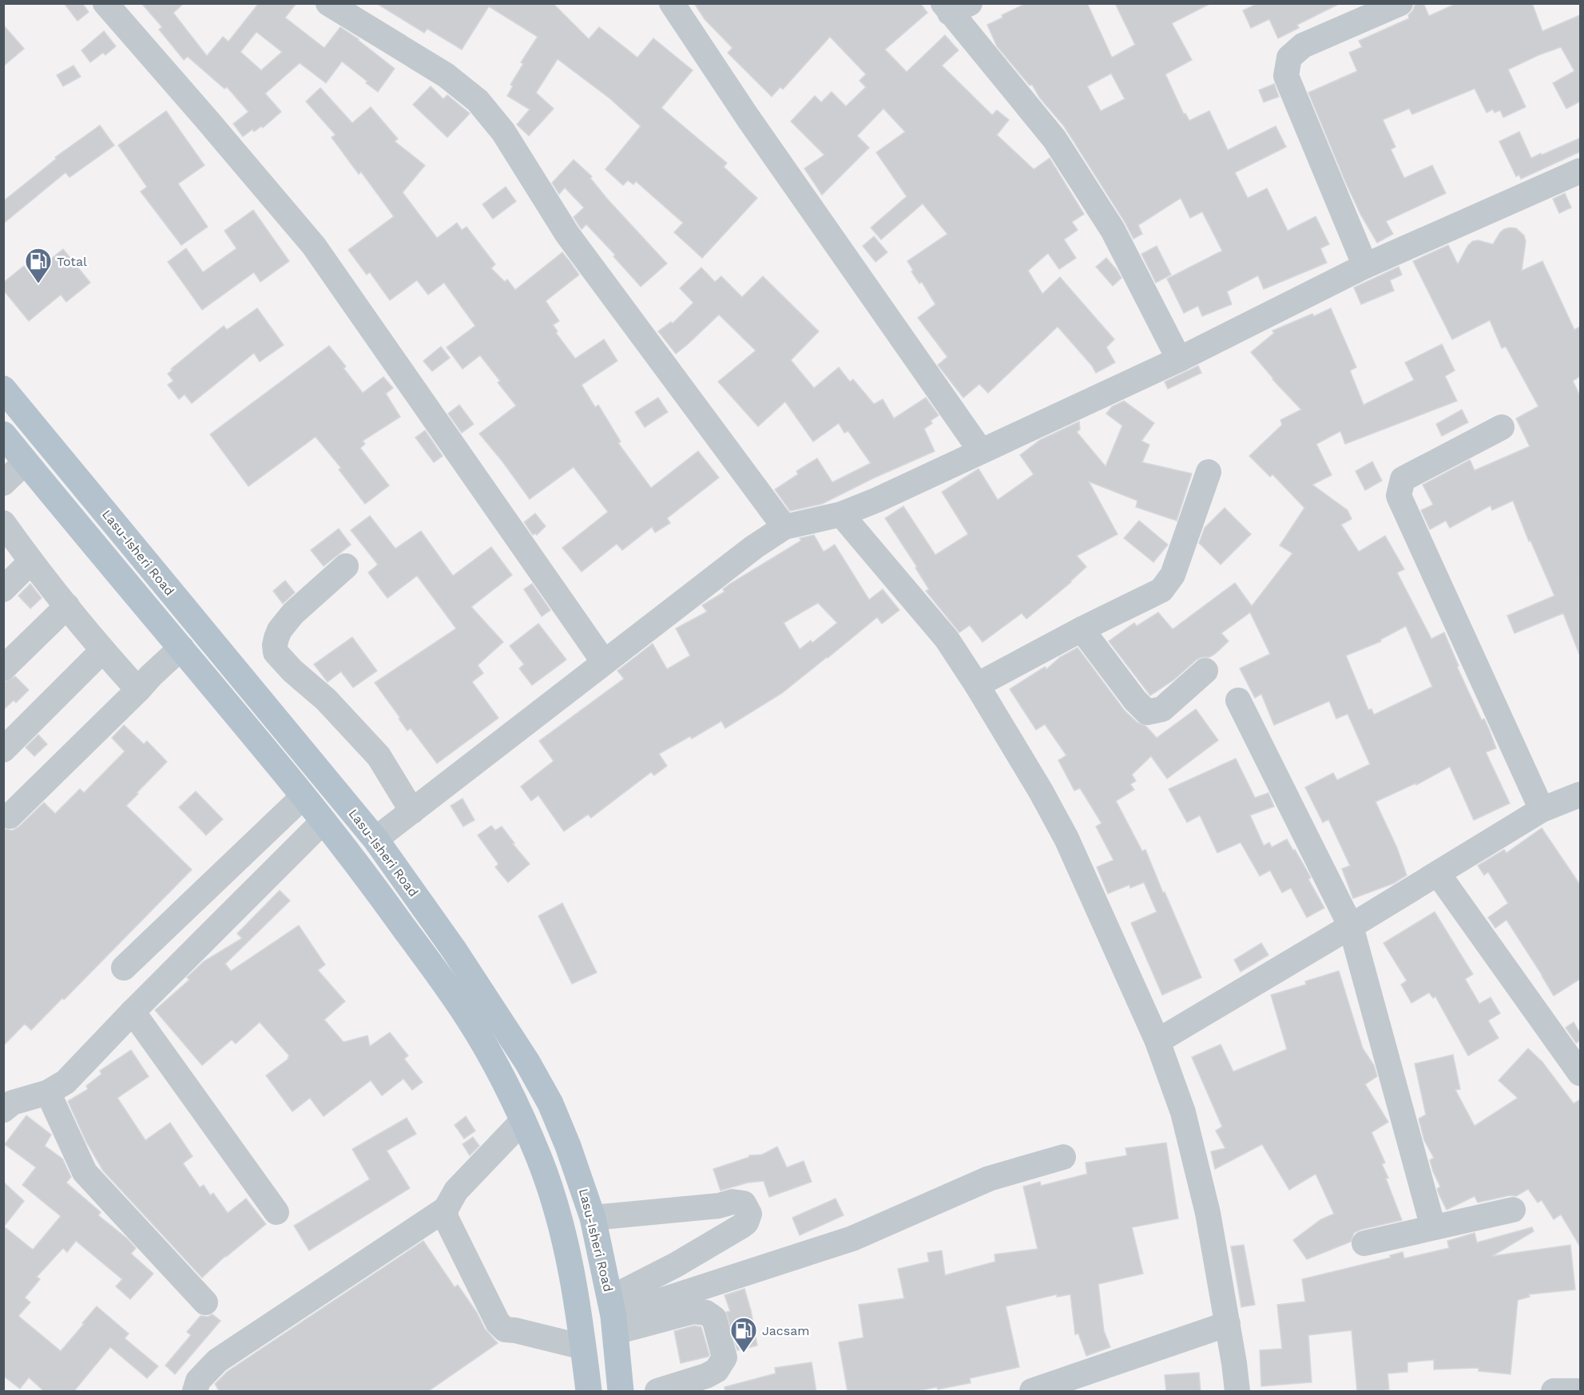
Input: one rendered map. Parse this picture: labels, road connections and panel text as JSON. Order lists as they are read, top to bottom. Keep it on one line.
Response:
{"streets":{"main road":["Lasu-Isheri Road"]},"places":{"fuel station":["Total","Jacsam"]}}
